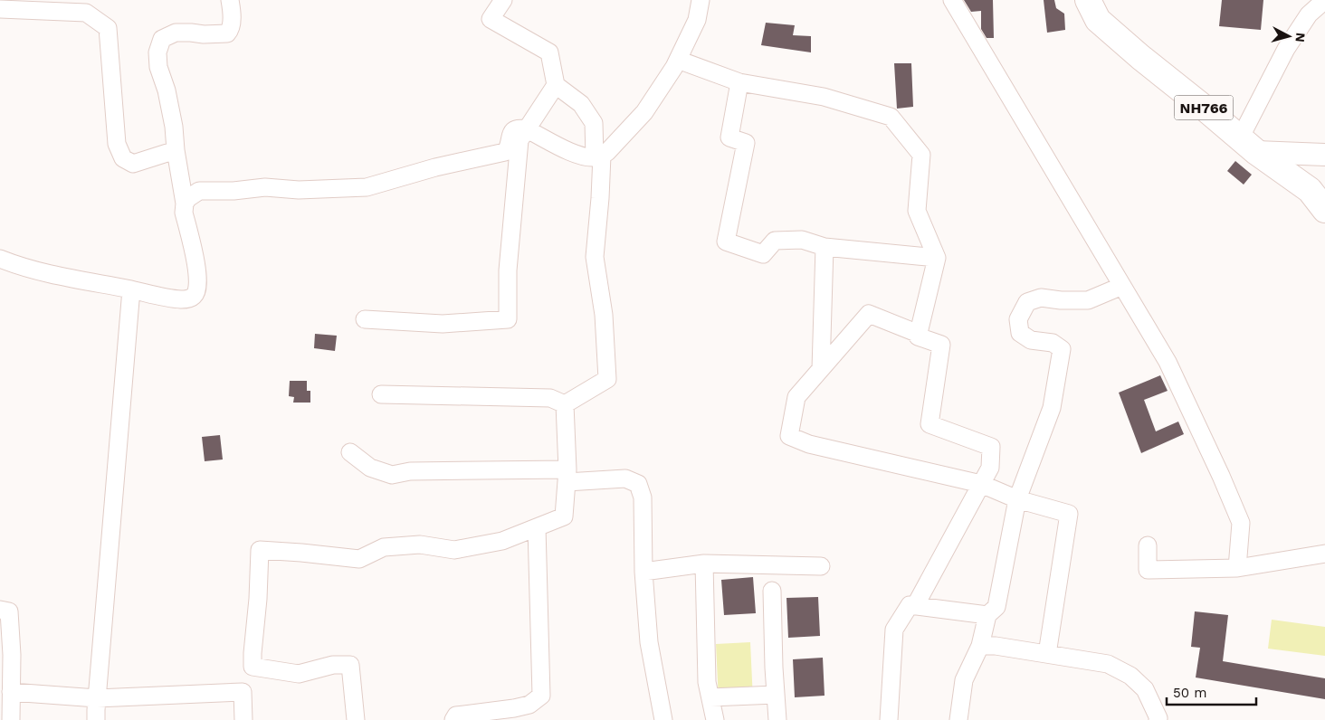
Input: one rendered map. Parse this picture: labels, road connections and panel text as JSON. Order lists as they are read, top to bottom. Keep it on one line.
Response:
{"streets":{"highway":["NH766"]},"scale_bar":"50 m","north":"right"}
